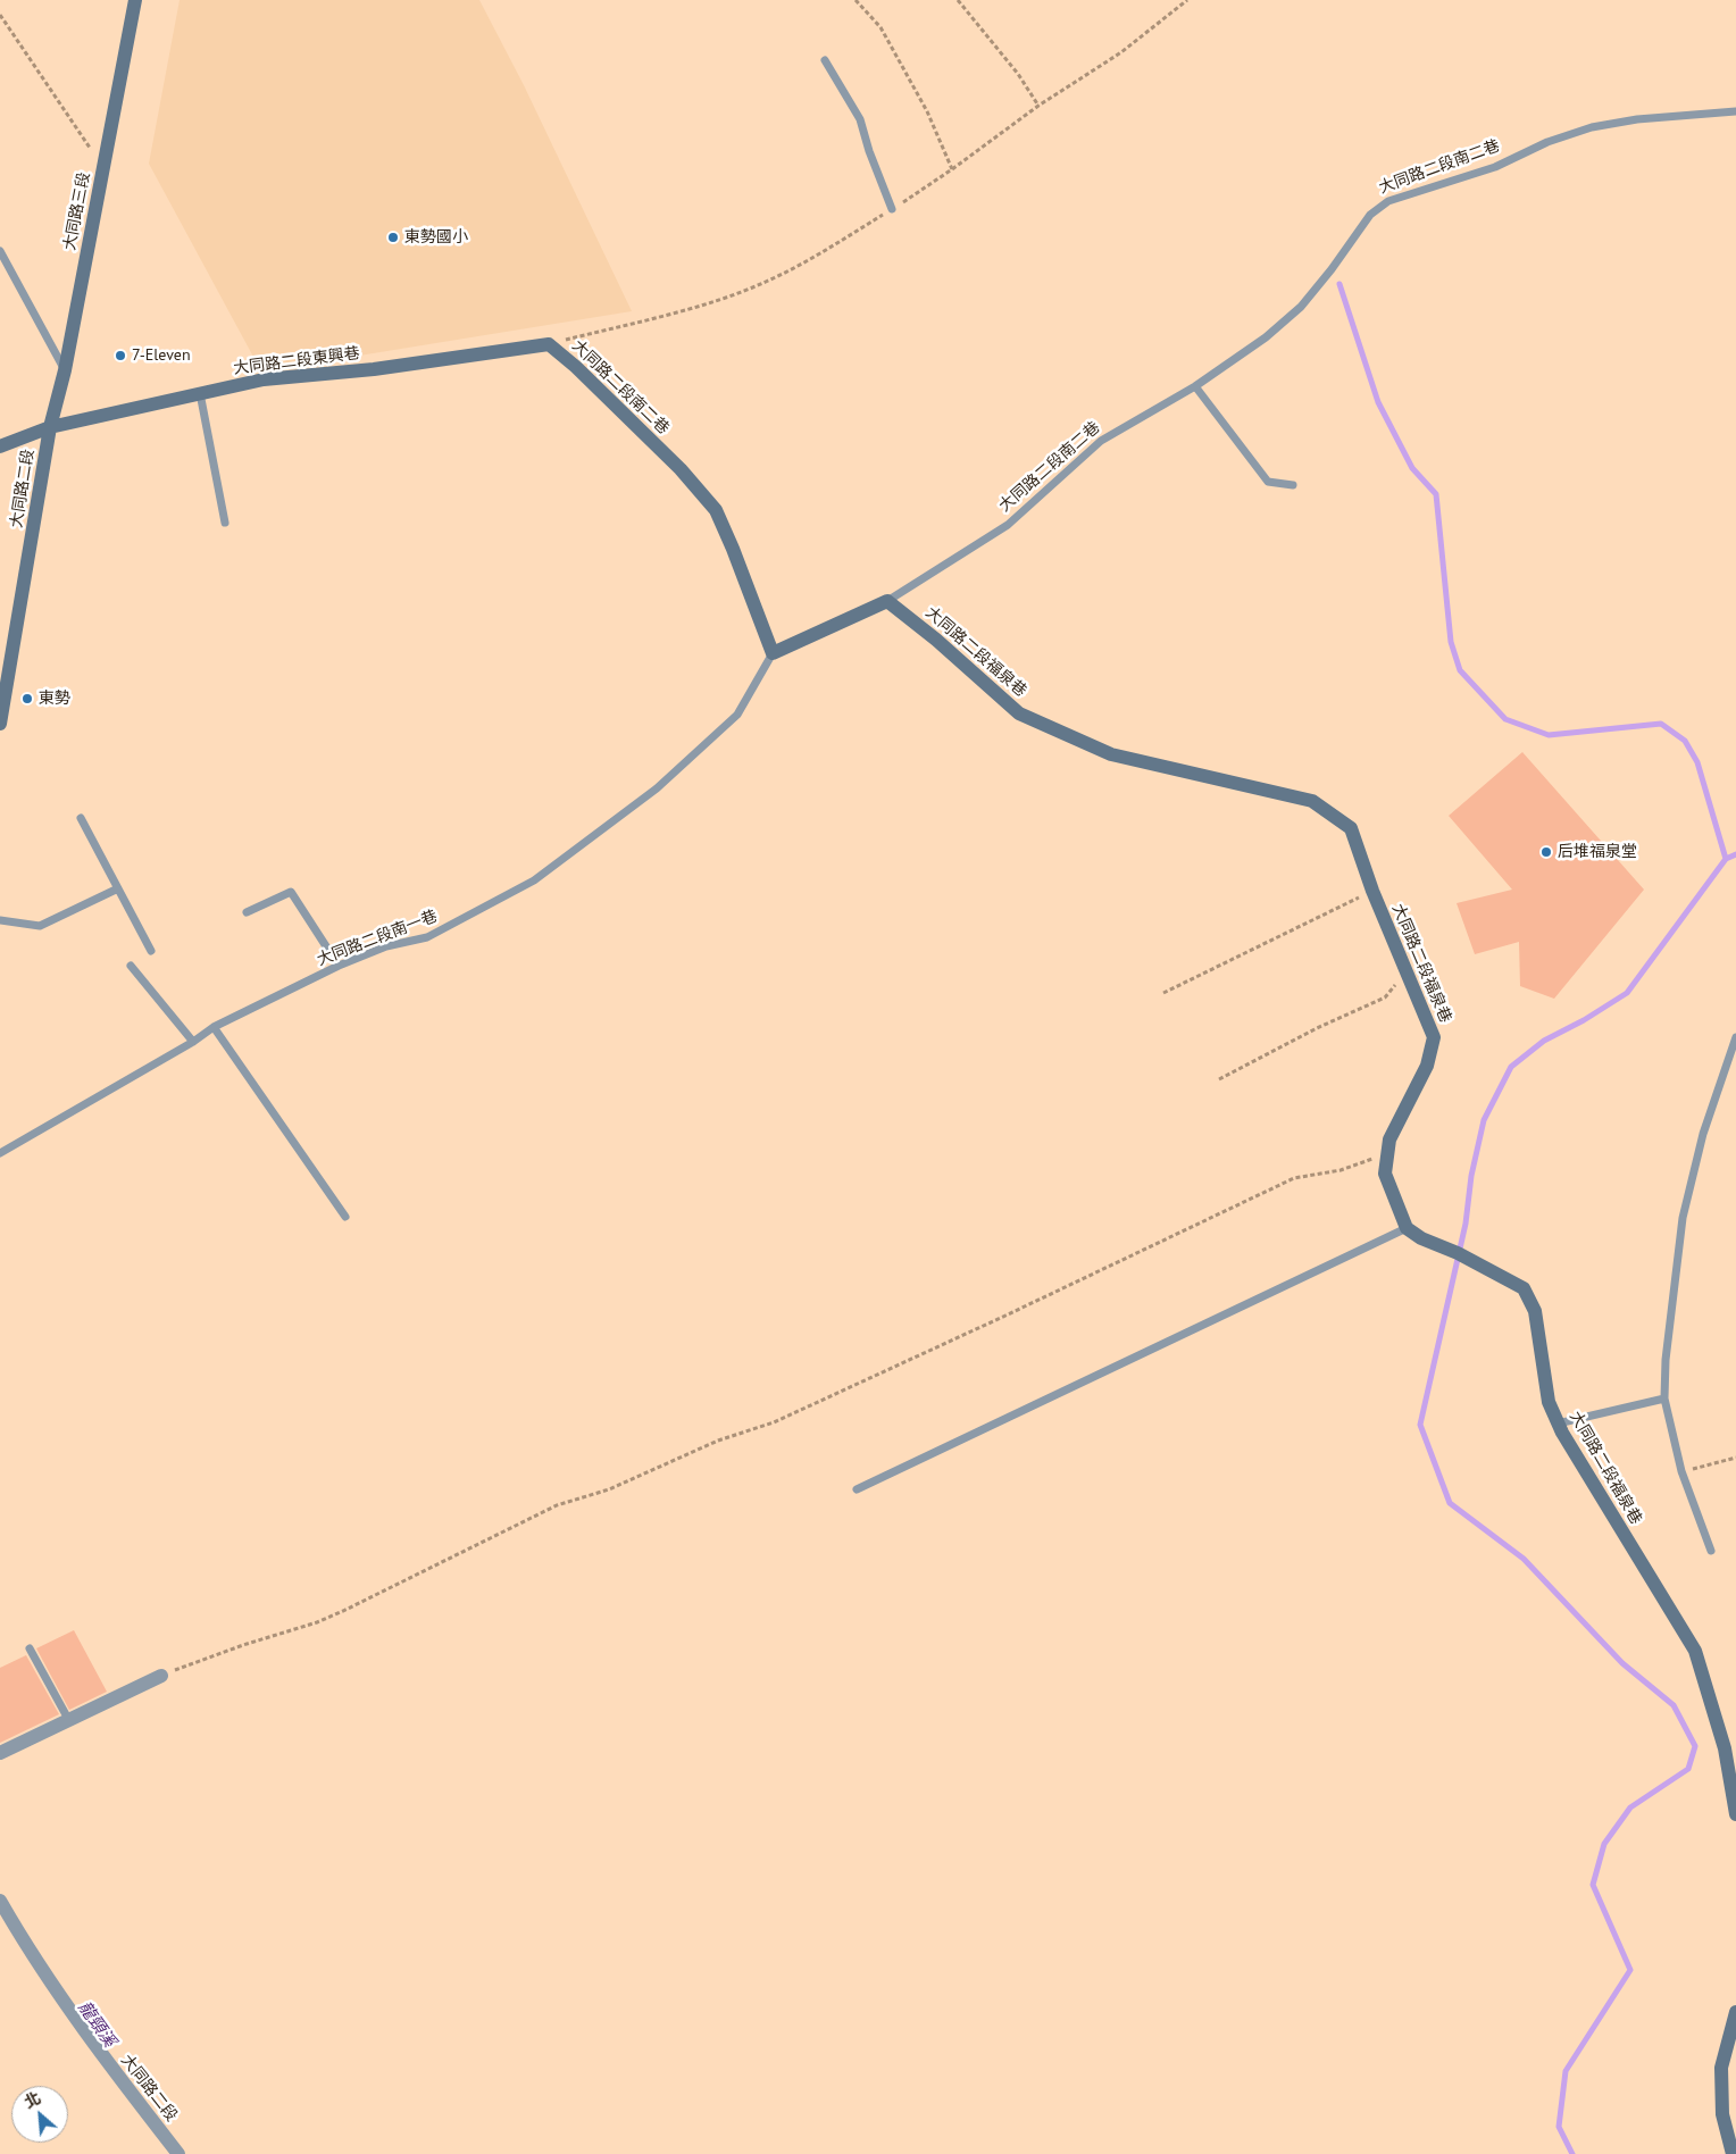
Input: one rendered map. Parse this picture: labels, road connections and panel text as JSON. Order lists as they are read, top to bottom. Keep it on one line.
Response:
{"streets":{"street":["大同路二段南二巷","大同路三段","大同路二段東興巷","大同路二段","大同路二段福泉巷"],"lane":["大同路二段南一巷"]},"crossings":[["大同路二段南二巷","大同路二段東興巷"],["大同路二段南二巷","大同路二段福泉巷"],["大同路二段南二巷","大同路二段南一巷"],["大同路三段","大同路二段東興巷"],["大同路三段","大同路二段"],["大同路二段東興巷","大同路二段"]],"water":["龍頸溪"],"places":["東勢國小","7-Eleven","東勢","后堆福泉堂"],"north":"top left"}
